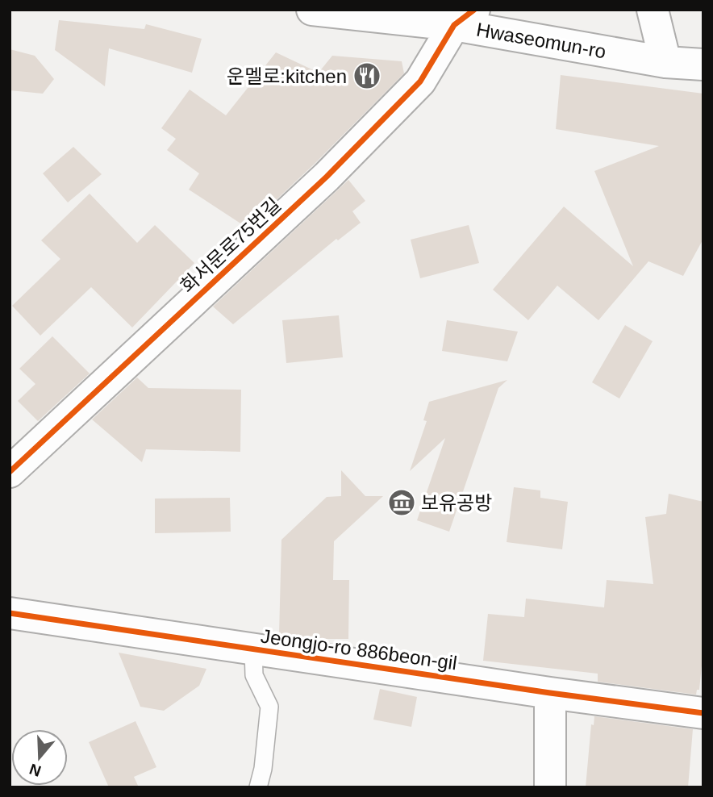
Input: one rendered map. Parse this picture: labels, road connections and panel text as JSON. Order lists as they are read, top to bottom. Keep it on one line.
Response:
{"streets":{"street":["Hwaseomun-ro","화서문로75번길","Jeongjo-ro 886beon-gil"]},"crossings":[["Hwaseomun-ro","화서문로75번길"]],"places":{"restaurant":["운멜로:kitchen"],"museum":["보유공방"]},"north":"bottom"}
